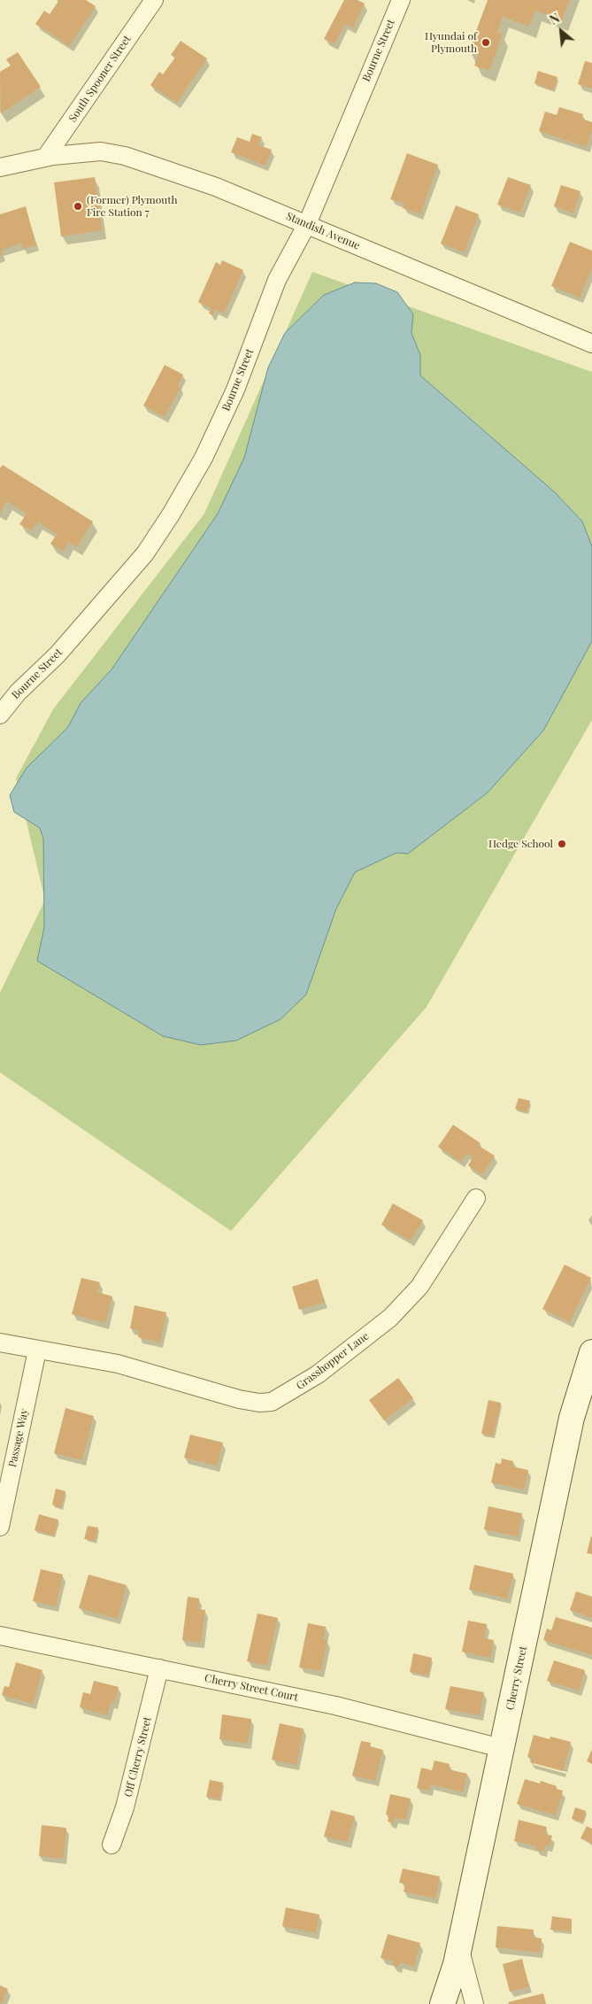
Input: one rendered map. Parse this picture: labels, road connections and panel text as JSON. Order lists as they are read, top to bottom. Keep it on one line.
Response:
{"streets":{"main road":["Cherry Street"],"street":["Bourne Street","South Spooner Street","Standish Avenue","Grasshopper Lane","Passage Way","Cherry Street Court","Off Cherry Street"]},"crossings":[["Bourne Street","Standish Avenue"],["South Spooner Street","Standish Avenue"],["Grasshopper Lane","Passage Way"],["Cherry Street","Cherry Street Court"],["Cherry Street Court","Off Cherry Street"]],"places":["Hyundai of Plymouth","(Former) Plymouth Fire Station 7","Hedge School"],"north":"top left"}
